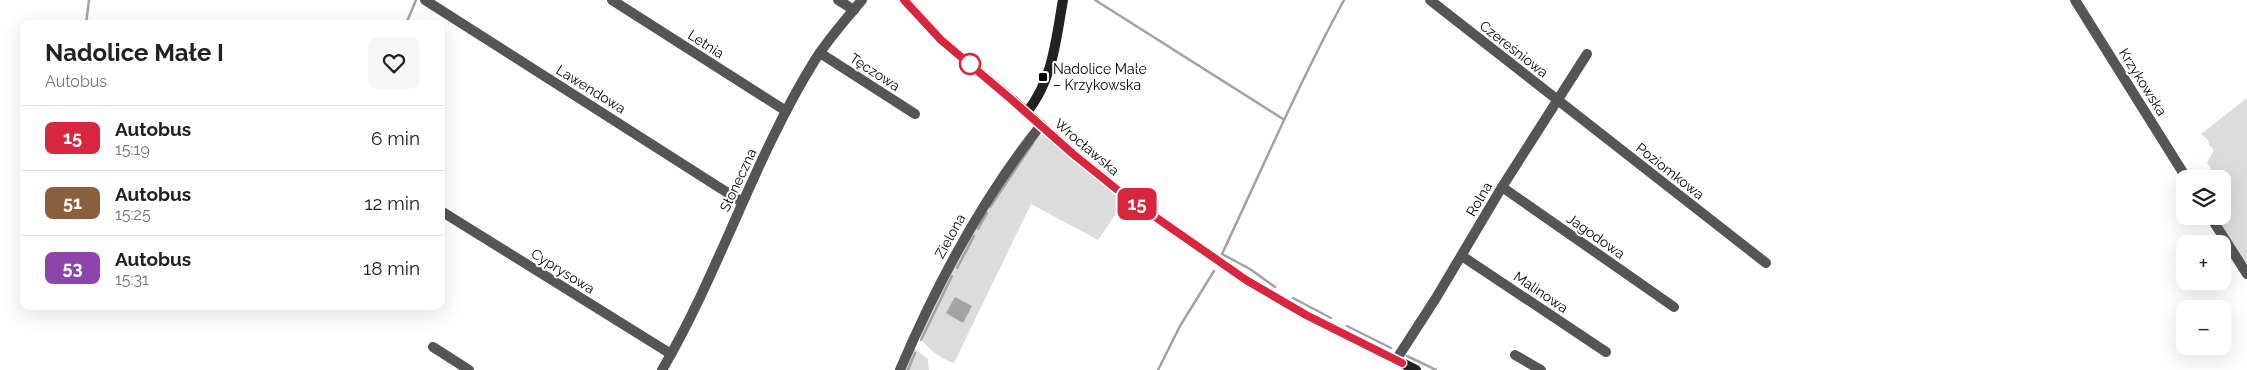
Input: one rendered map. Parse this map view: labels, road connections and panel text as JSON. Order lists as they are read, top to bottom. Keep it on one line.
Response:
{"streets":{"street":["Letnia","Czereśniowa","Tęczowa","Krzykowska","Lawendowa","Wrocławska","Poziomkowa","Słoneczna","Rolna","Zielona","Jagodowa","Cyprysowa","Malinowa"]},"crossings":[["Letnia","Słoneczna"],["Czereśniowa","Poziomkowa"],["Czereśniowa","Rolna"],["Tęczowa","Słoneczna"],["Lawendowa","Słoneczna"],["Wrocławska","Rolna"],["Wrocławska","Zielona"],["Poziomkowa","Rolna"],["Słoneczna","Cyprysowa"],["Rolna","Jagodowa"],["Rolna","Malinowa"]],"places":{"transit":["Nadolice Małe – Krzykowska"]},"lines":["bus line 15"],"page":{"on_map":"15","heading":["Nadolice Małe I","Autobus"],"list":[{"mark":"15","name":"Autobus","note":"15:19","value":"6 min"},{"mark":"51","name":"Autobus","note":"15:25","value":"12 min"},{"mark":"53","name":"Autobus","note":"15:31","value":"18 min"}],"map_buttons":["+","−"]}}
